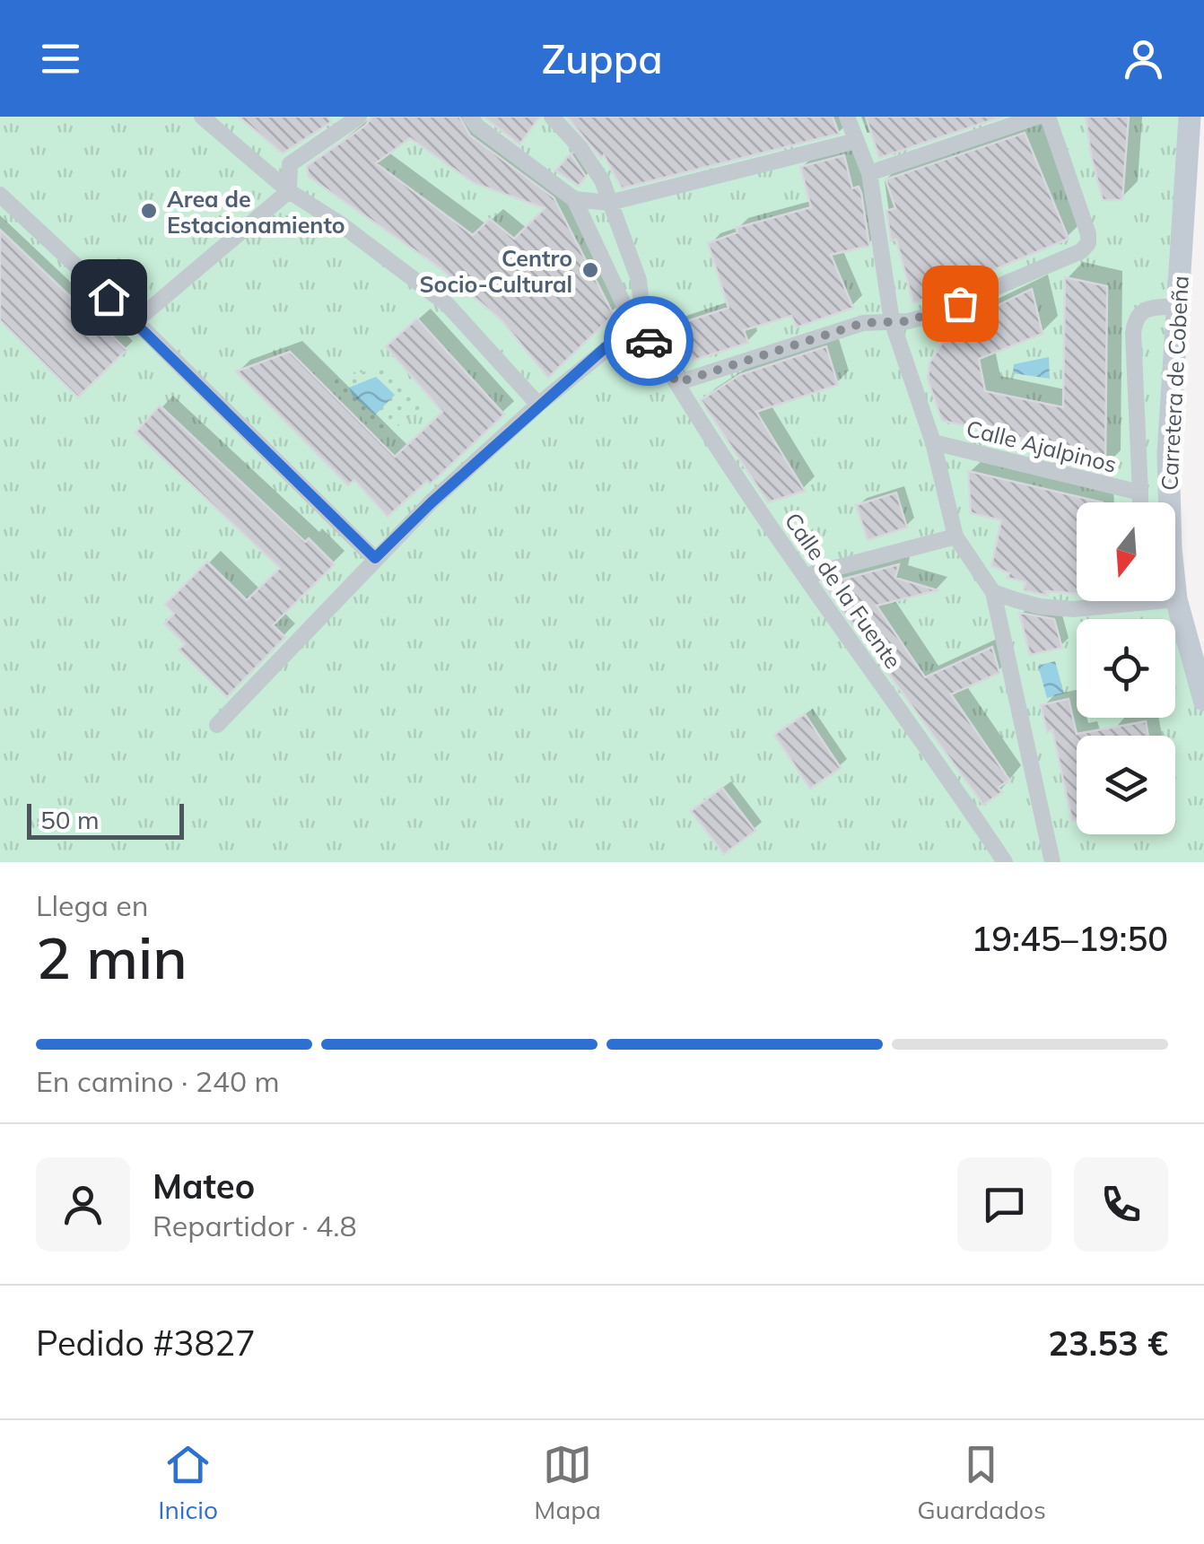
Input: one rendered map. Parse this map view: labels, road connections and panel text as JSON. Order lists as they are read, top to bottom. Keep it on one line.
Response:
{"streets":{"street":["Carretera de Cobeña","Calle Ajalpinos","Calle de la Fuente"]},"crossings":[["Carretera de Cobeña","Calle Ajalpinos"]],"places":["Area de Estacionamiento","Centro Socio-Cultural"],"scale_bar":"50 m","north":"bottom","page":{"header":"Zuppa","scale":"50 m","heading":["2 min","Llega en","19:45–19:50"],"panel":["Mateo","Repartidor · 4.8","Pedido #3827","23.53 €"],"bar":"En camino · 240 m","tabs":["Inicio","Mapa","Guardados"]}}
